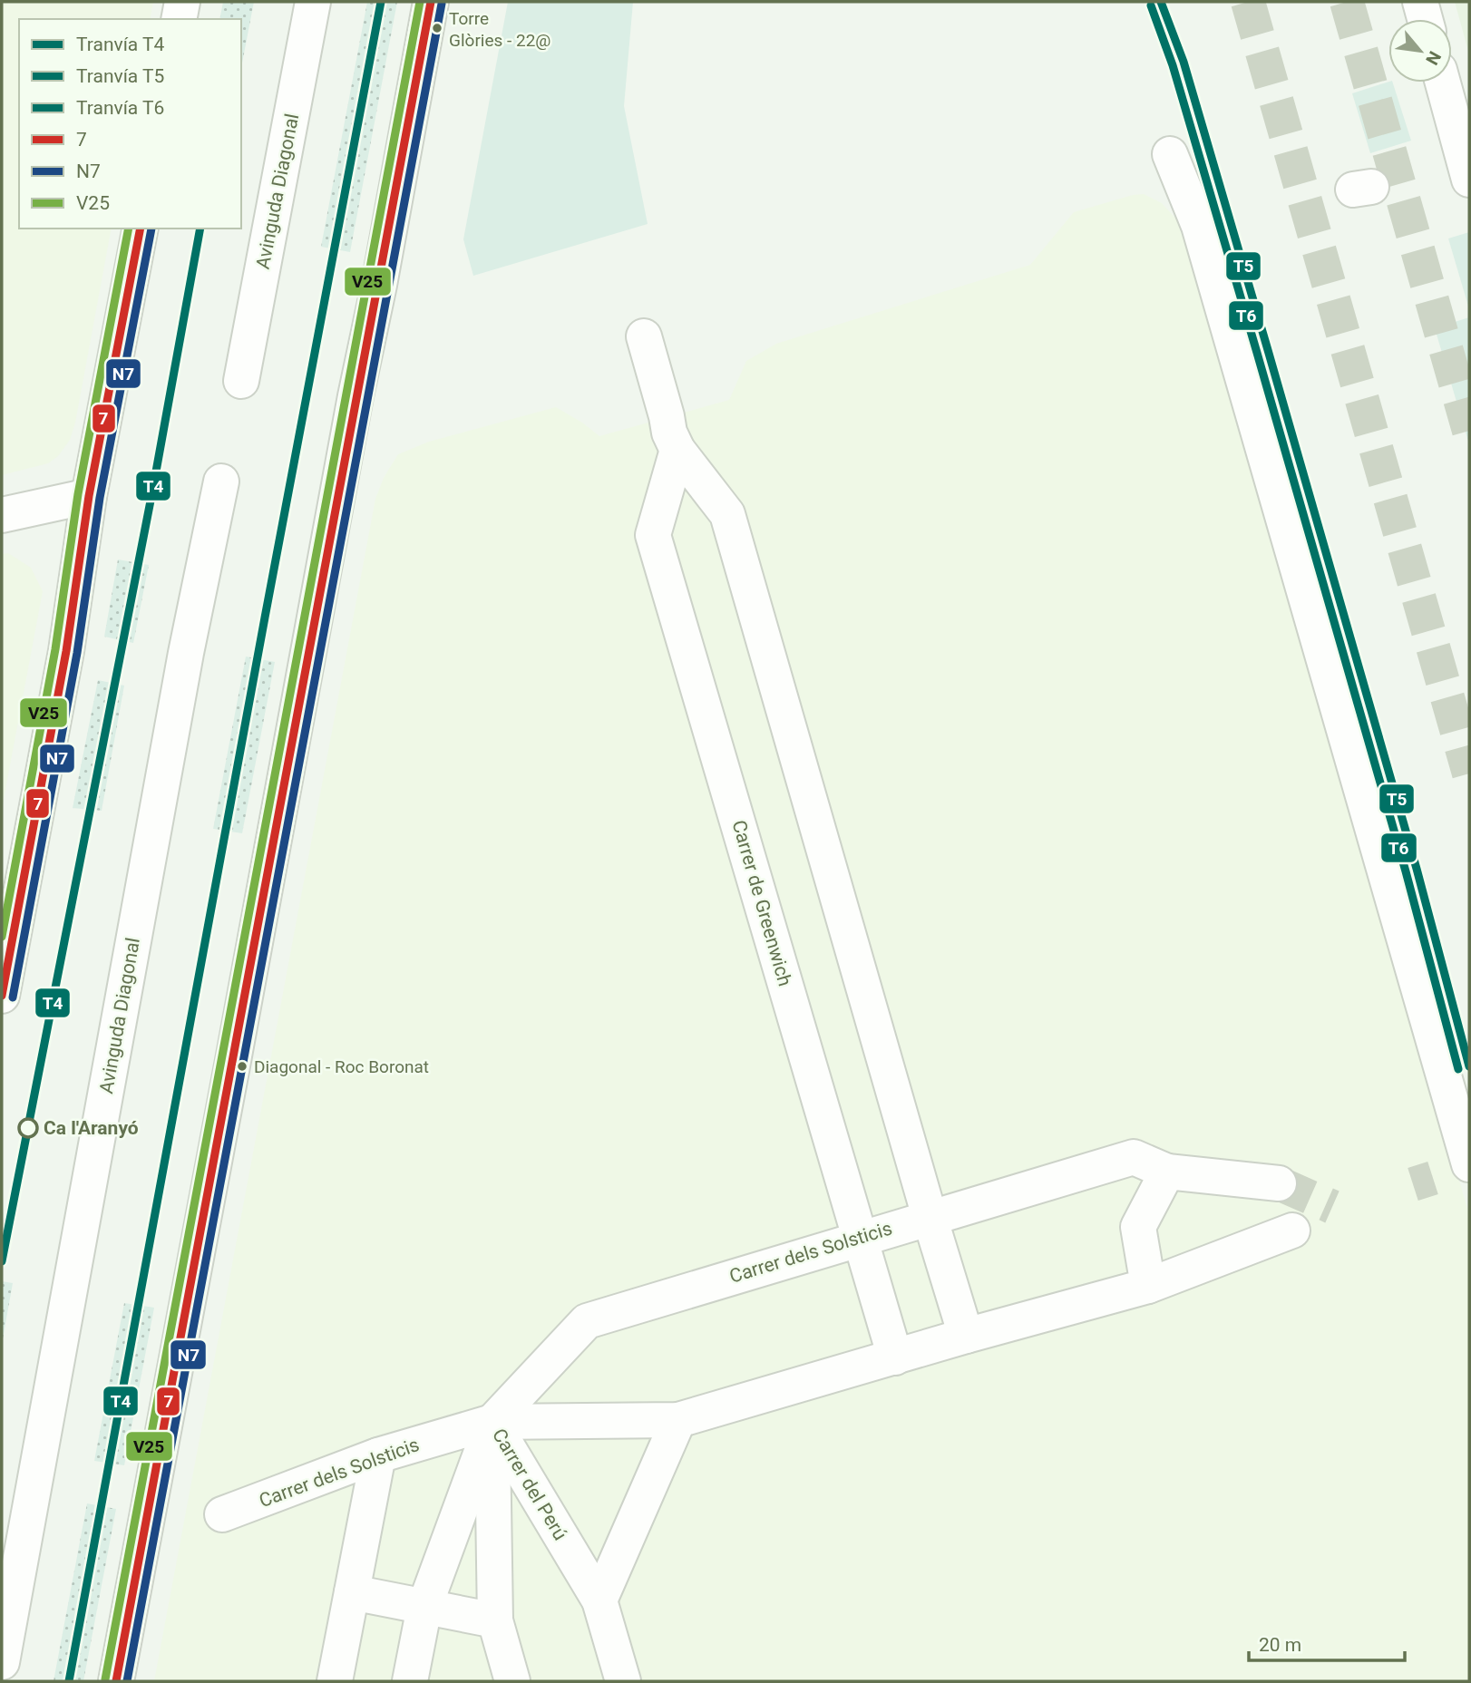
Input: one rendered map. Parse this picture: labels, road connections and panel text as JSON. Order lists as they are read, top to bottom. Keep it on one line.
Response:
{"streets":{"street":["Avinguda Diagonal","Carrer de Greenwich","Carrer dels Solsticis","Carrer del Perú"]},"crossings":[["Carrer de Greenwich","Carrer dels Solsticis"],["Carrer dels Solsticis","Carrer del Perú"]],"places":["Torre Glòries - 22@","Diagonal - Roc Boronat","Ca l'Aranyó"],"lines":["tram line T4","tram line T5","transit line 7","transit line V25","transit line N7","tram line T6"],"legend":["Tranvía T4","Tranvía T5","Tranvía T6","7","N7","V25"],"scale_bar":"20 m","north":"bottom right"}
